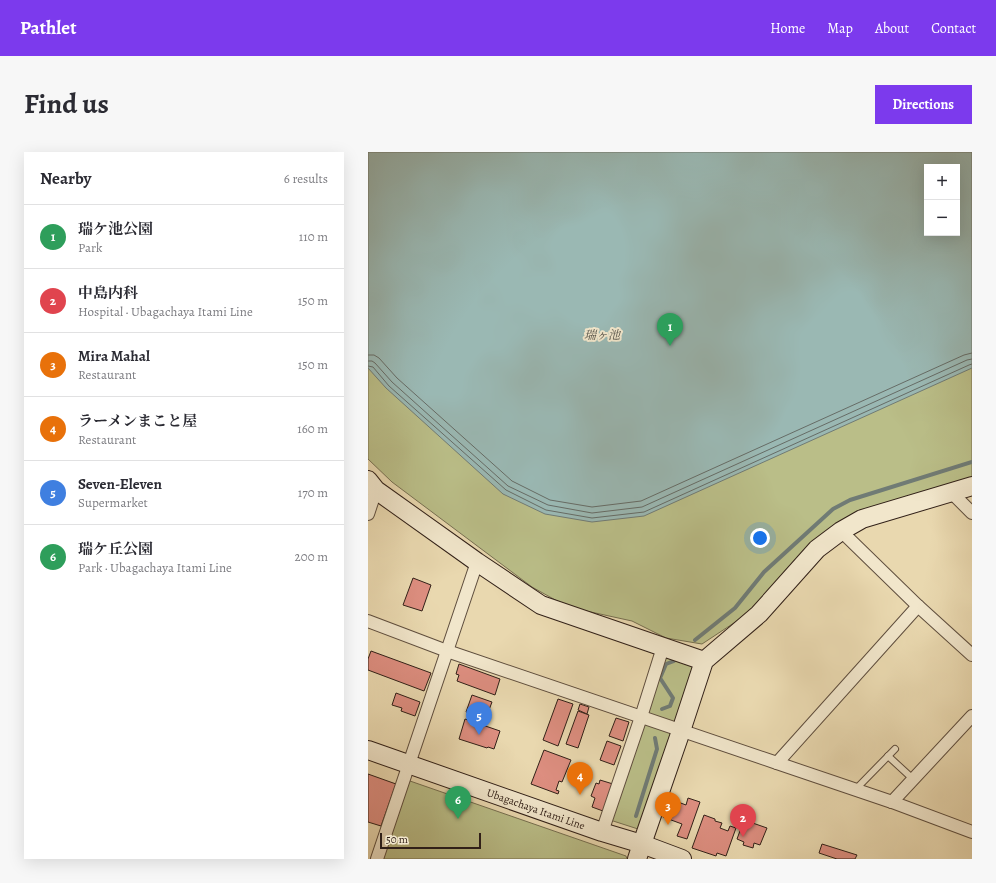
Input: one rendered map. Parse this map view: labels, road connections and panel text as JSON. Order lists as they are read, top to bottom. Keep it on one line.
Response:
{"streets":{"street":["Ubagachaya Itami Line"]},"water":["瑞ヶ池"],"scale_bar":"50 m","page":{"header":"Pathlet","nav":["Home","Map","About","Contact"],"title":"Find us","buttons":"Directions","heading":["Nearby","6 results"],"map_buttons":["+","−"],"list":[{"mark":"1","name":"瑞ケ池公園","note":"Park","value":"110 m"},{"mark":"2","name":"中島内科","note":"Hospital · Ubagachaya Itami Line","value":"150 m"},{"mark":"3","name":"Mira Mahal","note":"Restaurant","value":"150 m"},{"mark":"4","name":"ラーメンまこと屋","note":"Restaurant","value":"160 m"},{"mark":"5","name":"Seven-Eleven","note":"Supermarket","value":"170 m"},{"mark":"6","name":"瑞ケ丘公園","note":"Park · Ubagachaya Itami Line","value":"200 m"}],"pins":["1","5","4","6","3","2"],"scale":"50 m"}}
